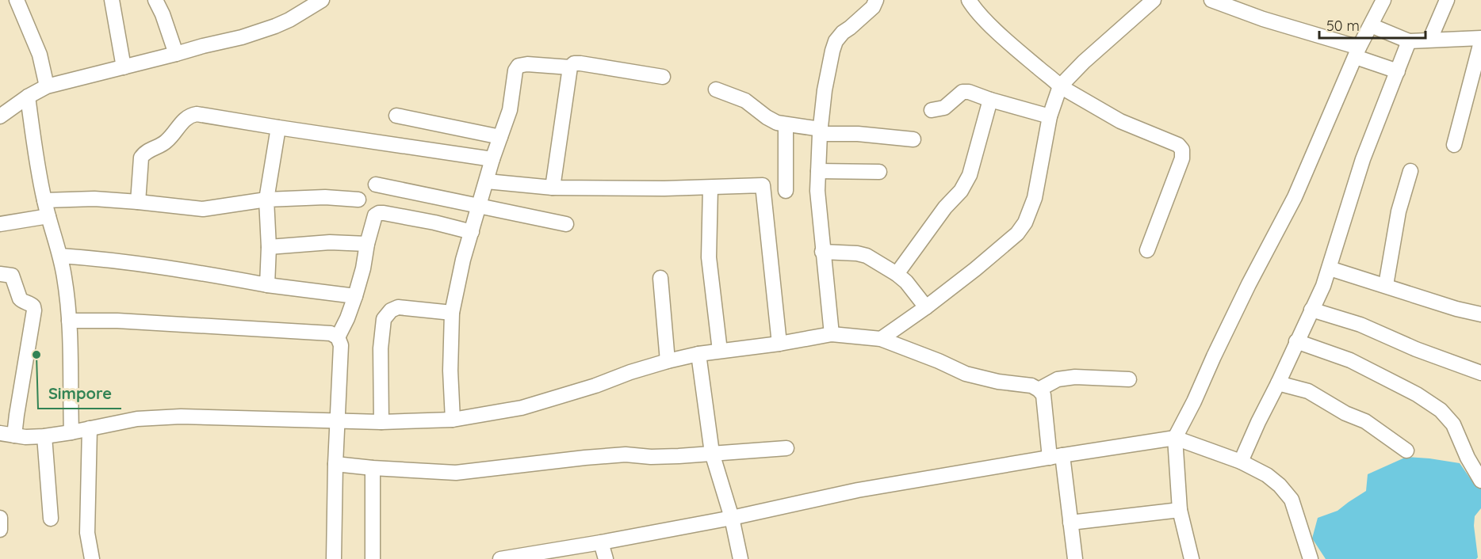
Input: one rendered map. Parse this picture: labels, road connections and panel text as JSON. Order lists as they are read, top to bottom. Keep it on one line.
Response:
{"places":["Simpore"],"scale_bar":"50 m"}
